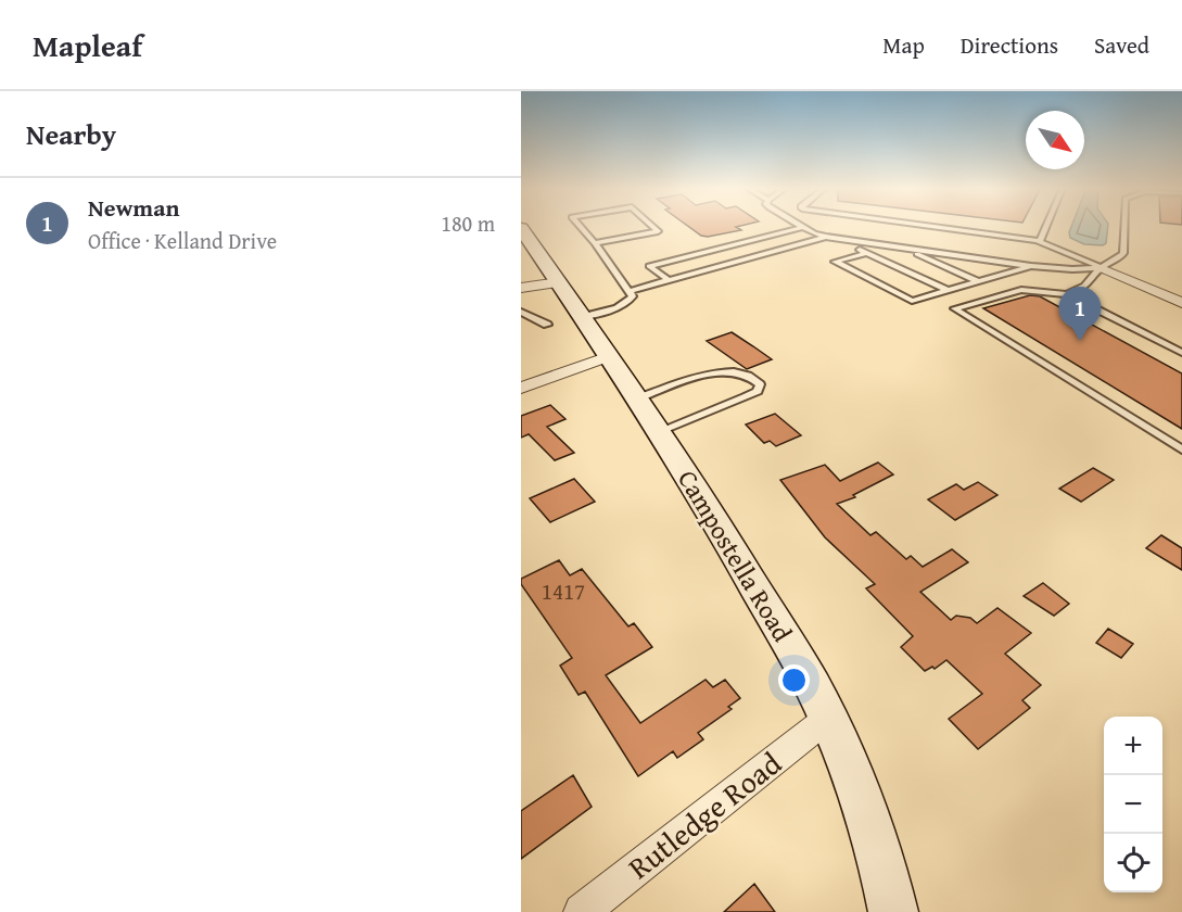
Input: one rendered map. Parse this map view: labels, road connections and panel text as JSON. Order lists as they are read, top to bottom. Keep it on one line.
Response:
{"streets":{"main road":["Campostella Road"],"street":["Rutledge Road"]},"crossings":[["Campostella Road","Rutledge Road"]],"house_numbers":["1417"],"north":"bottom right","page":{"header":"Mapleaf","nav":["Map","Directions","Saved"],"heading":"Nearby","list":[{"mark":"1","name":"Newman","note":"Office · Kelland Drive","value":"180 m"}],"pins":"1","map_buttons":["+","−"]}}
